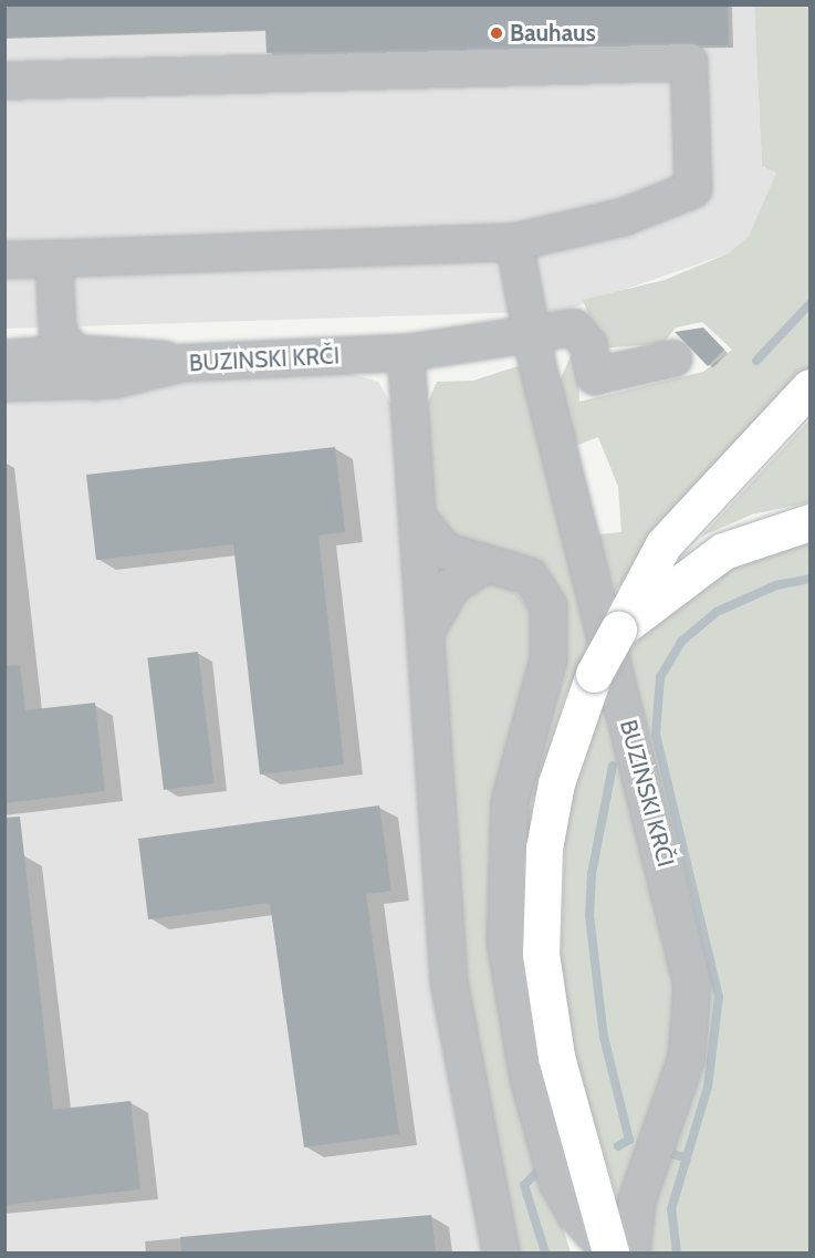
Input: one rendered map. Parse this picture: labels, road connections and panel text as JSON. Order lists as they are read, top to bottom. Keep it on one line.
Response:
{"streets":{"street":["BUZINSKI KRČI"]},"places":["Bauhaus"]}
